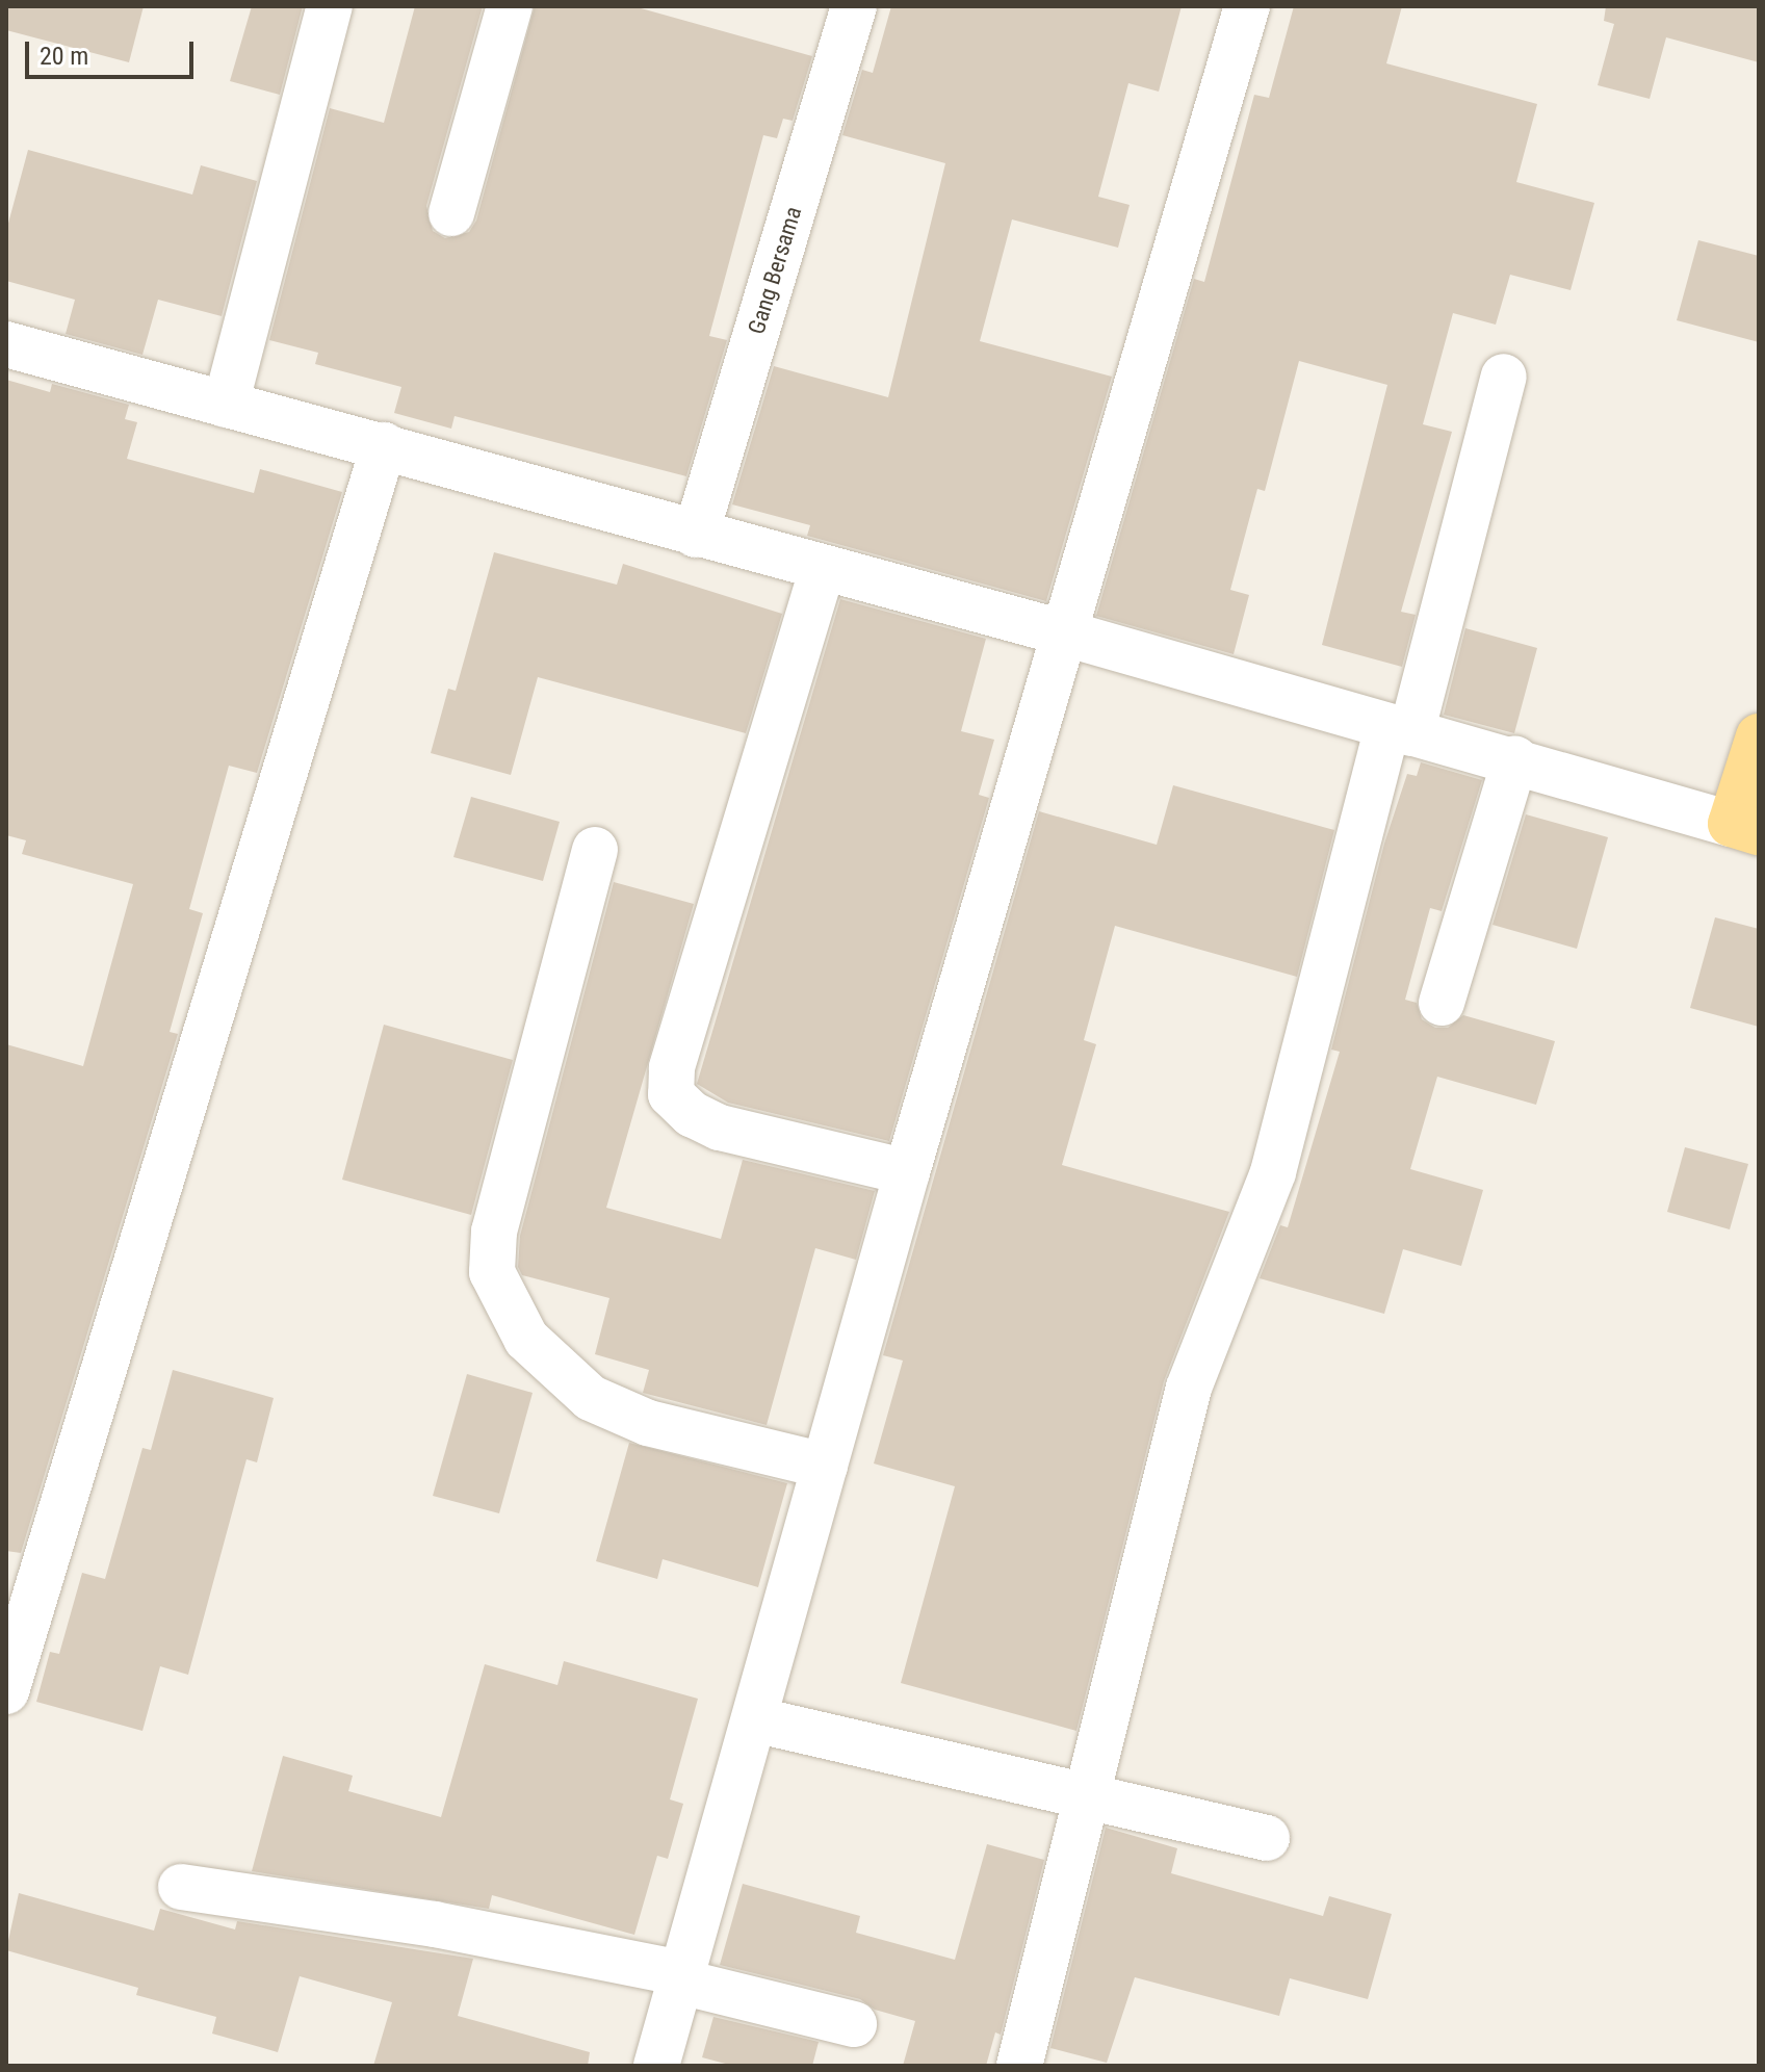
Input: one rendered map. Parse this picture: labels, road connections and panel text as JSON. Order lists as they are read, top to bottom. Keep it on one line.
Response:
{"streets":{"street":["Gang Bersama"]},"scale_bar":"20 m"}
